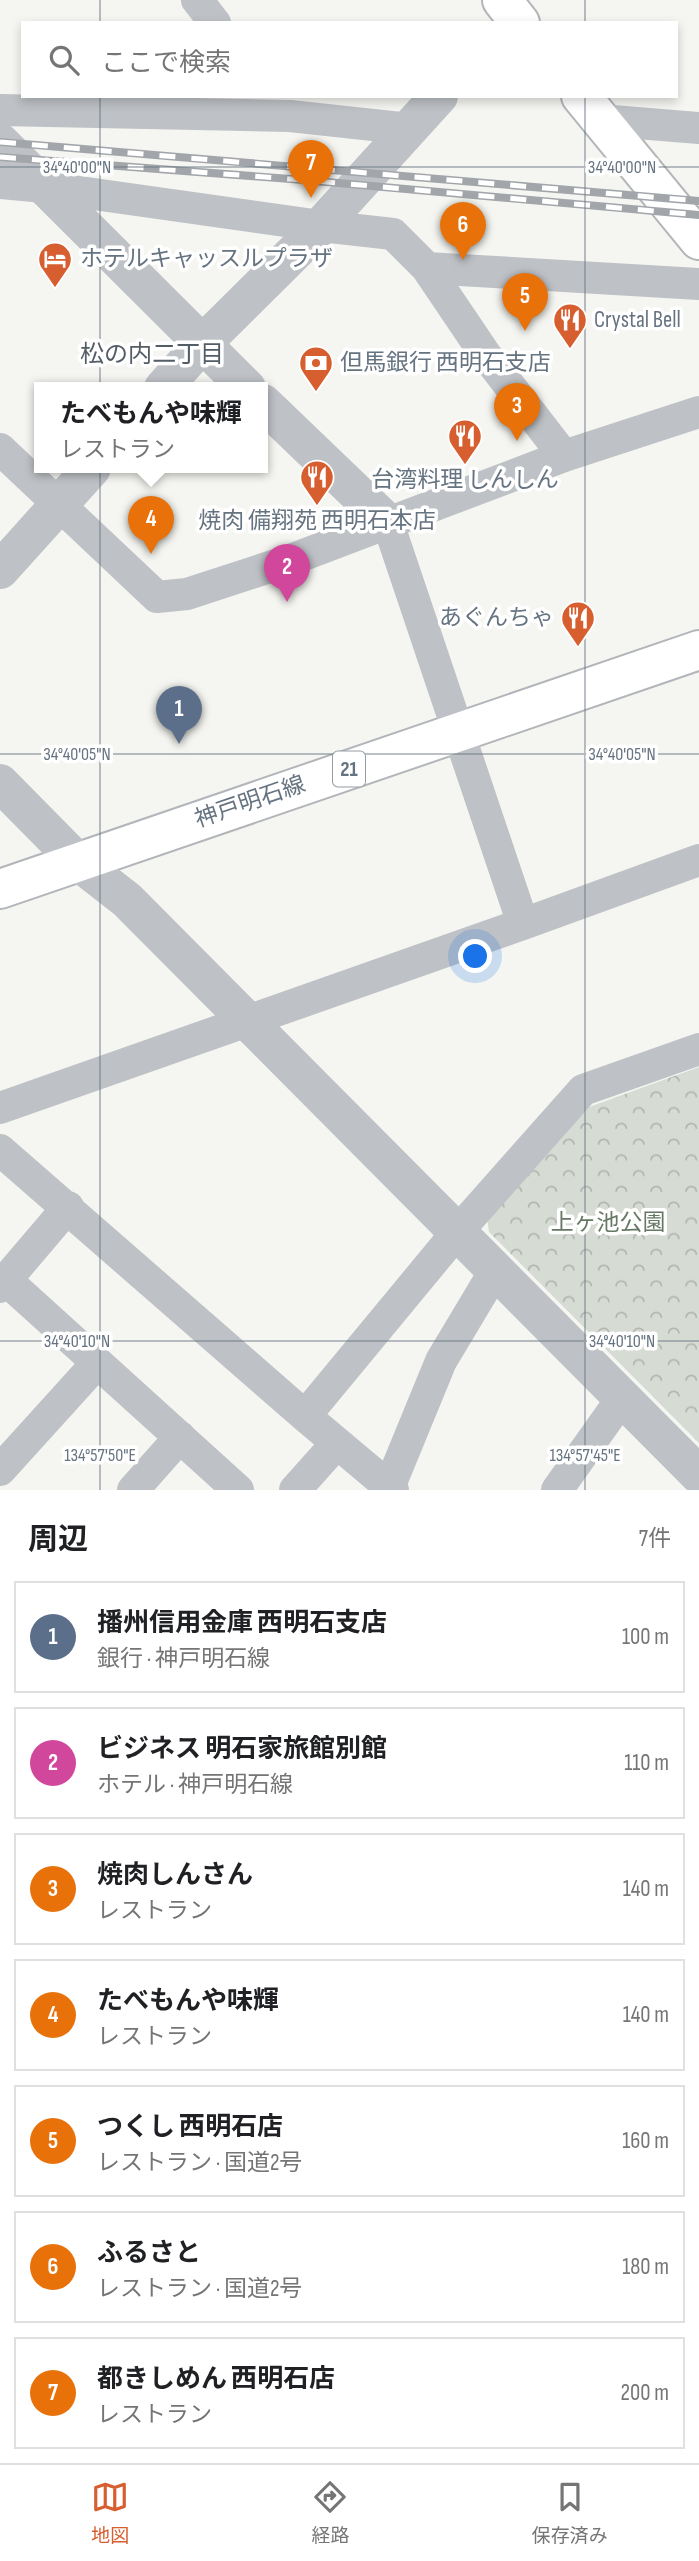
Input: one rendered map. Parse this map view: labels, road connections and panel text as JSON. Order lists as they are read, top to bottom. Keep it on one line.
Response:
{"streets":{"main road":["21","神戸明石線"]},"districts":["松の内二丁目"],"parks":["上ヶ池公園"],"places":{"hotel":["ホテルキャッスルプラザ"],"restaurant":["Crystal Bell","台湾料理 しんしん","焼肉 備翔苑 西明石本店","あぐんちゃ"],"bank":["但馬銀行 西明石支店"]},"page":{"search":"ここで検索","pins":["7","6","5","3","4","2","1"],"popup":["たべもんや味輝","レストラン"],"heading":["周辺","7件"],"list":[{"mark":"1","name":"播州信用金庫 西明石支店","note":"銀行 · 神戸明石線","value":"100 m"},{"mark":"2","name":"ビジネス 明石家旅館別館","note":"ホテル · 神戸明石線","value":"110 m"},{"mark":"3","name":"焼肉しんさん","note":"レストラン","value":"140 m"},{"mark":"4","name":"たべもんや味輝","note":"レストラン","value":"140 m"},{"mark":"5","name":"つくし 西明石店","note":"レストラン · 国道2号","value":"160 m"},{"mark":"6","name":"ふるさと","note":"レストラン · 国道2号","value":"180 m"},{"mark":"7","name":"都きしめん 西明石店","note":"レストラン","value":"200 m"}],"nav":["地図","経路","保存済み"]},"coordinates":["34°40'00\"N","34°40'05\"N","34°40'10\"N","134°57'50\"E","134°57'45\"E"]}
